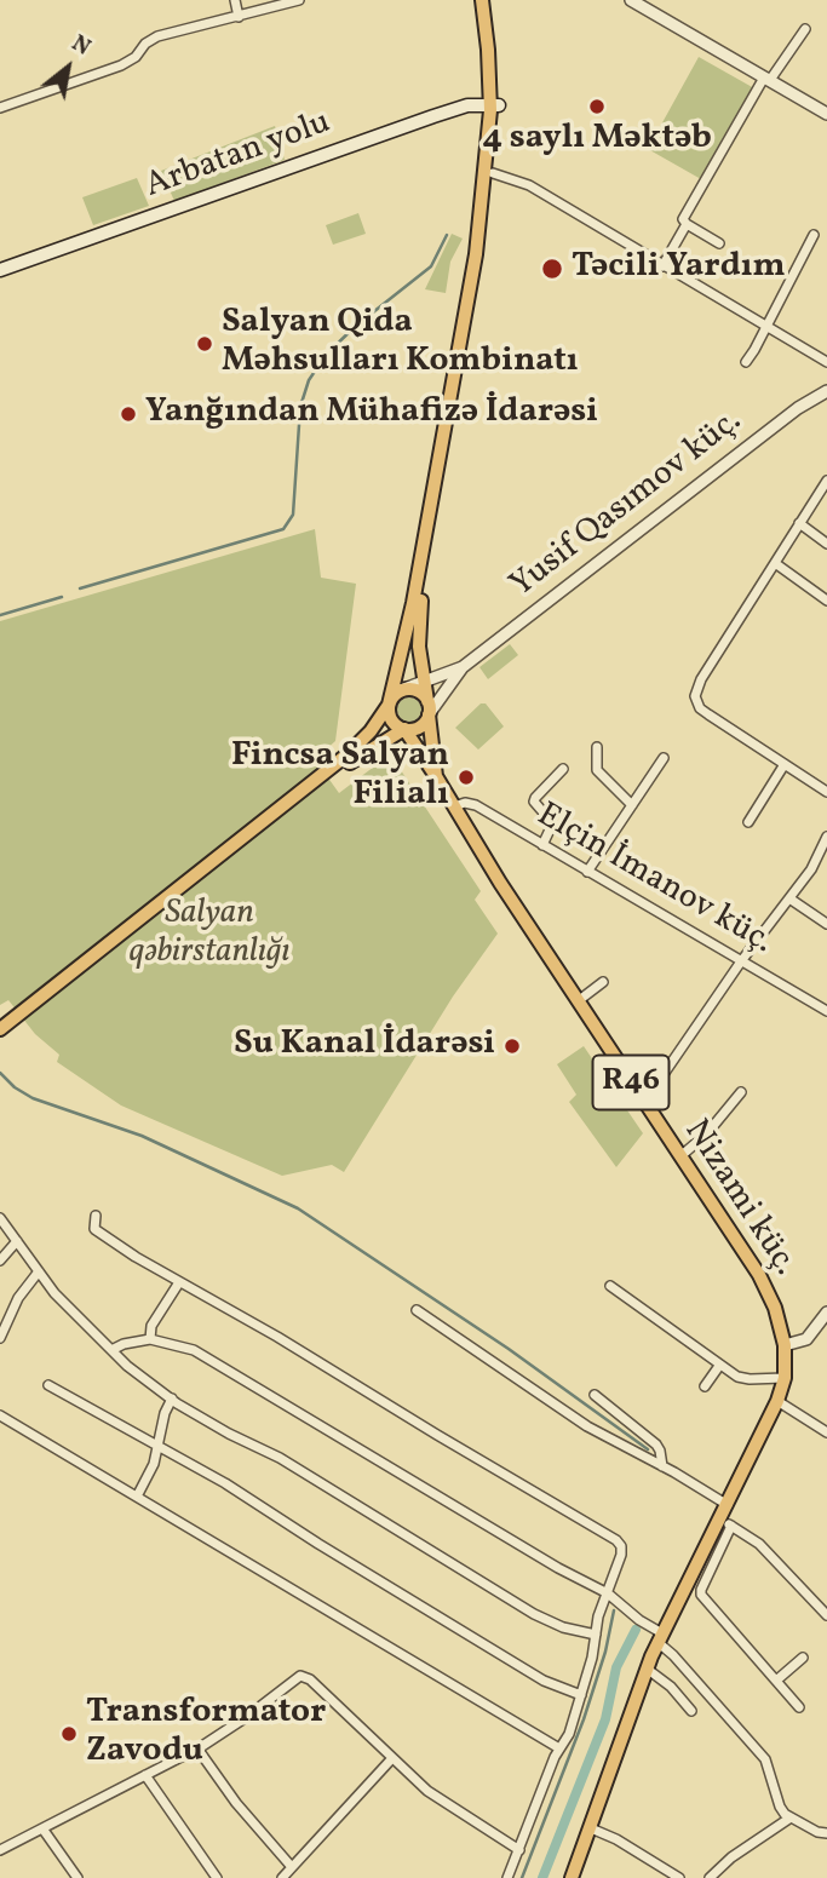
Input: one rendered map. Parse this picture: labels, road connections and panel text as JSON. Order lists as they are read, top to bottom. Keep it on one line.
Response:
{"streets":{"main road":["Arbatan yolu","R46","Nizami küç."],"street":["Yusif Qasımov küç.","Elçin İmanov küç."]},"crossings":[["Elçin İmanov küç.","Nizami küç."],["R46","Nizami küç."]],"parks":["Salyan qəbirstanlığı"],"places":["4 saylı Məktəb","Təcili Yardım","Salyan Qida Məhsulları Kombinatı","Yanğından Mühafizə İdarəsi","Fincsa Salyan Filialı","Su Kanal İdarəsi","Transformator Zavodu"],"north":"top right"}
